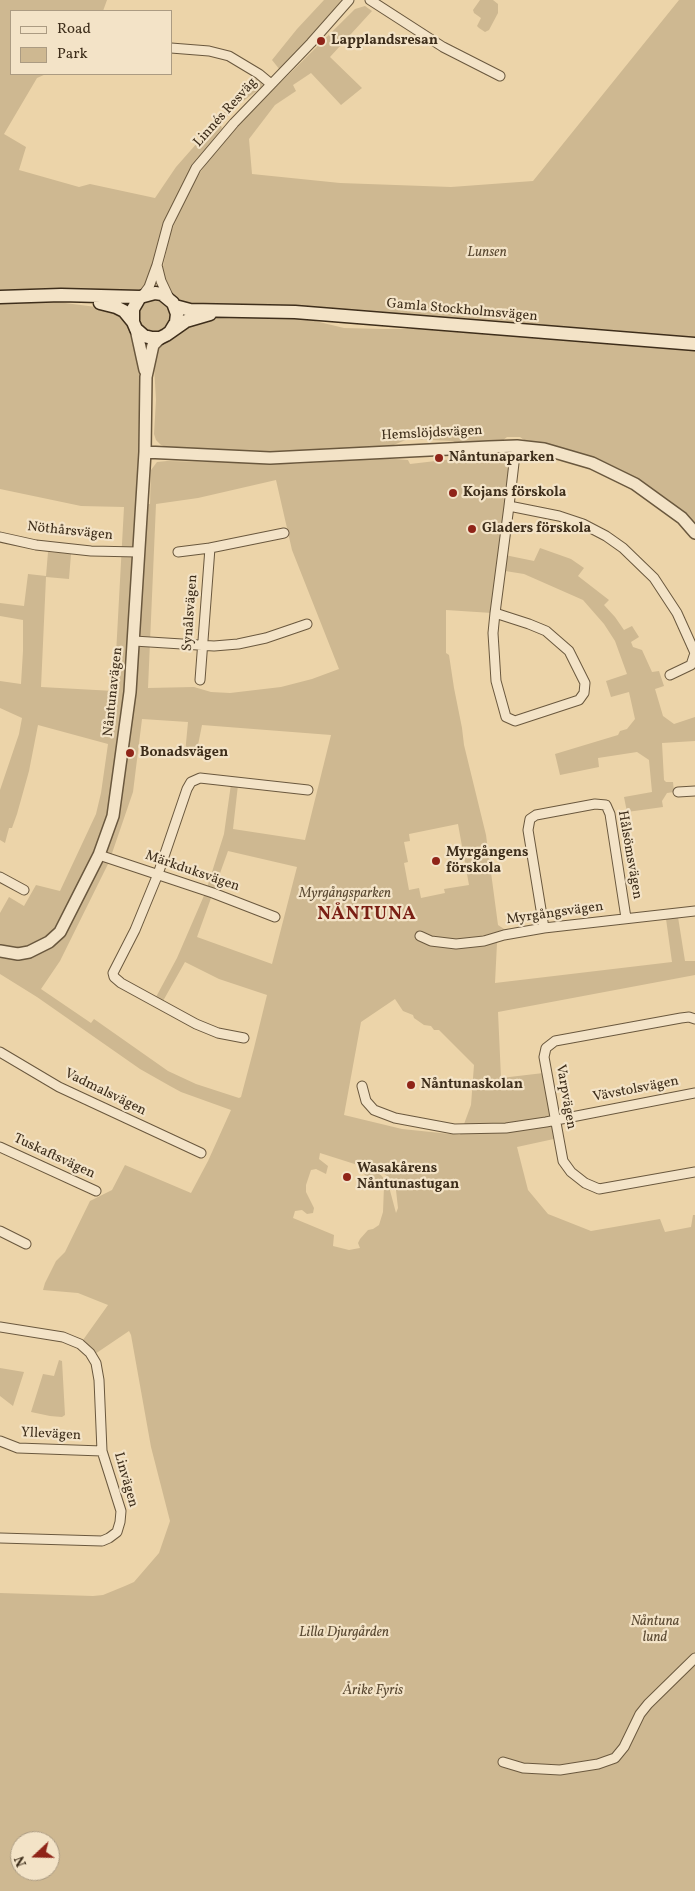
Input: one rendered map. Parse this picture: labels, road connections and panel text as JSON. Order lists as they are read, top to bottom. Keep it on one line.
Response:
{"streets":{"main road":["Gamla Stockholmsvägen"],"street":["Linnés Resväg","Hemslöjdsvägen","Nöthårsvägen","Synålsvägen","Nåntunavägen","Hålsömsvägen","Märkduksvägen","Myrgångsvägen","Vävstolsvägen","Vadmalsvägen","Varpvägen","Tuskaftsvägen","Yllevägen","Linvägen"]},"crossings":[["Linnés Resväg","Gamla Stockholmsvägen"],["Linnés Resväg","Nåntunavägen"],["Gamla Stockholmsvägen","Nåntunavägen"],["Hemslöjdsvägen","Nåntunavägen"],["Nöthårsvägen","Nåntunavägen"],["Nåntunavägen","Märkduksvägen"],["Hålsömsvägen","Myrgångsvägen"],["Vävstolsvägen","Varpvägen"],["Yllevägen","Linvägen"]],"districts":["NÅNTUNA"],"parks":["Lunsen","Myrgångsparken","Nåntuna lund","Lilla Djurgården","Årike Fyris"],"places":["Lapplandsresan","Nåntunaparken","Kojans förskola","Gladers förskola","Bonadsvägen","Myrgångens förskola","Nåntunaskolan","Wasakårens Nåntunastugan"],"legend":["Road","Park"],"north":"left"}
